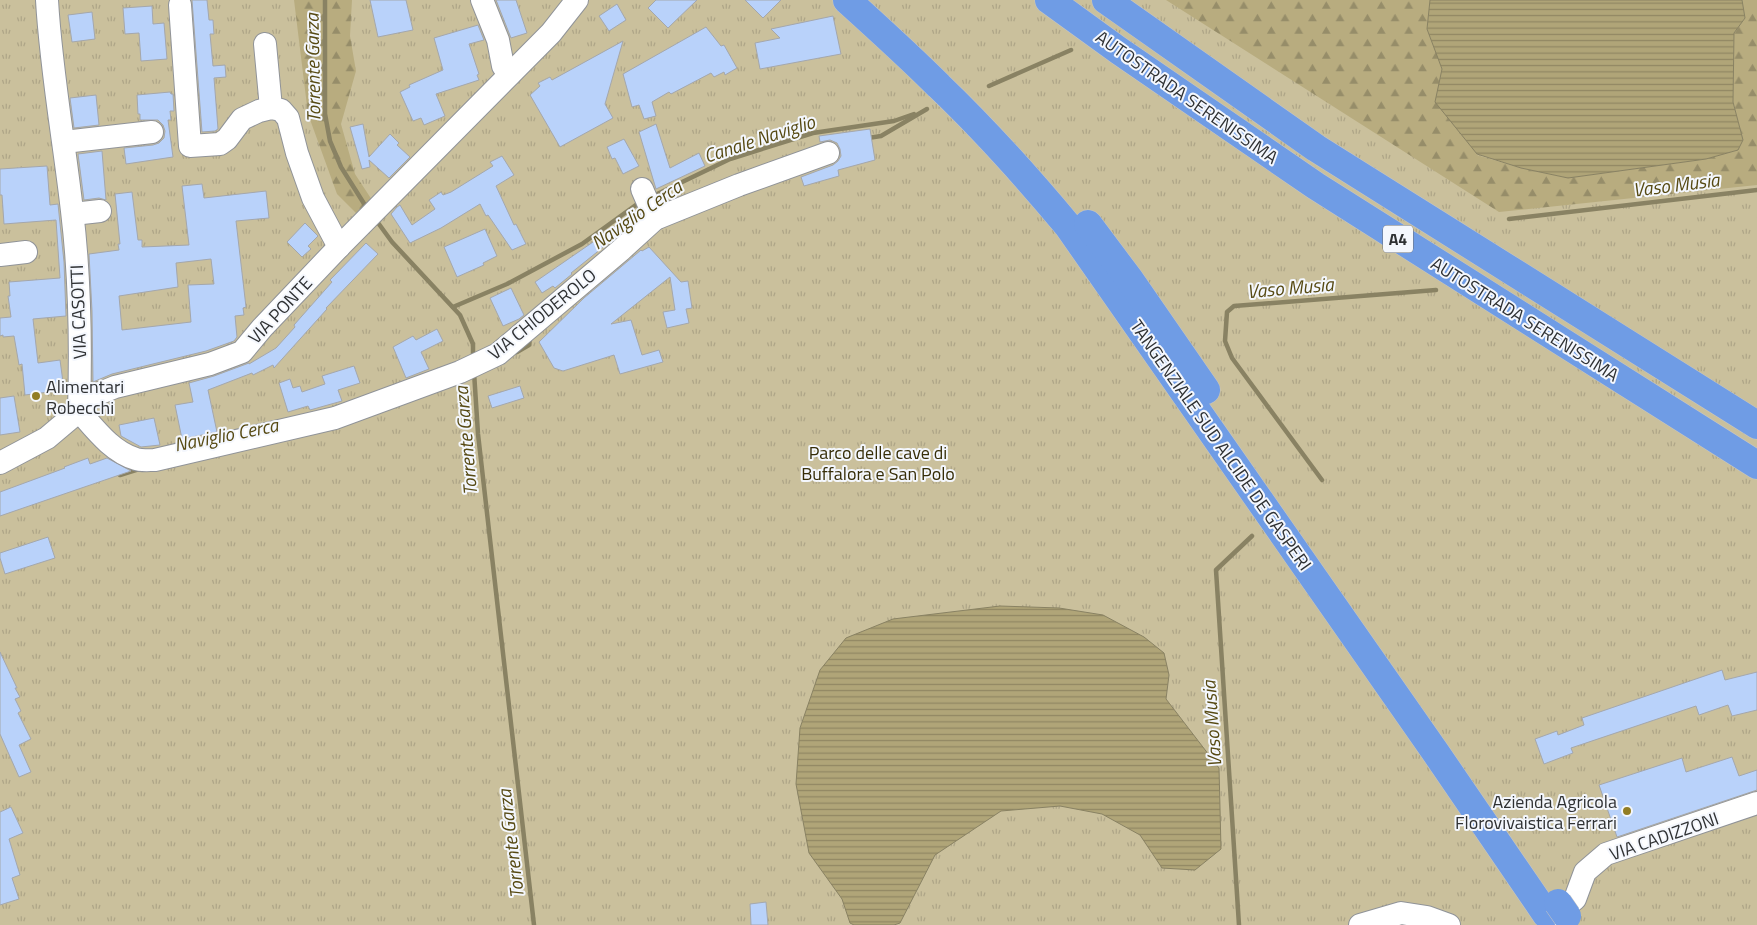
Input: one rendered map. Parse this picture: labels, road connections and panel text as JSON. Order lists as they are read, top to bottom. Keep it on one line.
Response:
{"streets":{"highway":["AUTOSTRADA SERENISSIMA","A4","TANGENZIALE SUD ALCIDE DE GASPERI"],"street":["VIA PONTE","VIA CASOTTI","VIA CHIODEROLO","VIA CADIZZONI"]},"crossings":[["VIA PONTE","VIA CASOTTI"],["VIA PONTE","VIA CHIODEROLO"],["VIA CASOTTI","VIA CHIODEROLO"],["TANGENZIALE SUD ALCIDE DE GASPERI","VIA CADIZZONI"]],"water":["Torrente Garza","Canale Naviglio","Vaso Musia","Naviglio Cerca"],"parks":["Parco delle cave di Buffalora e San Polo"],"places":["Alimentari Robecchi","Azienda Agricola Florovivaistica Ferrari"]}
